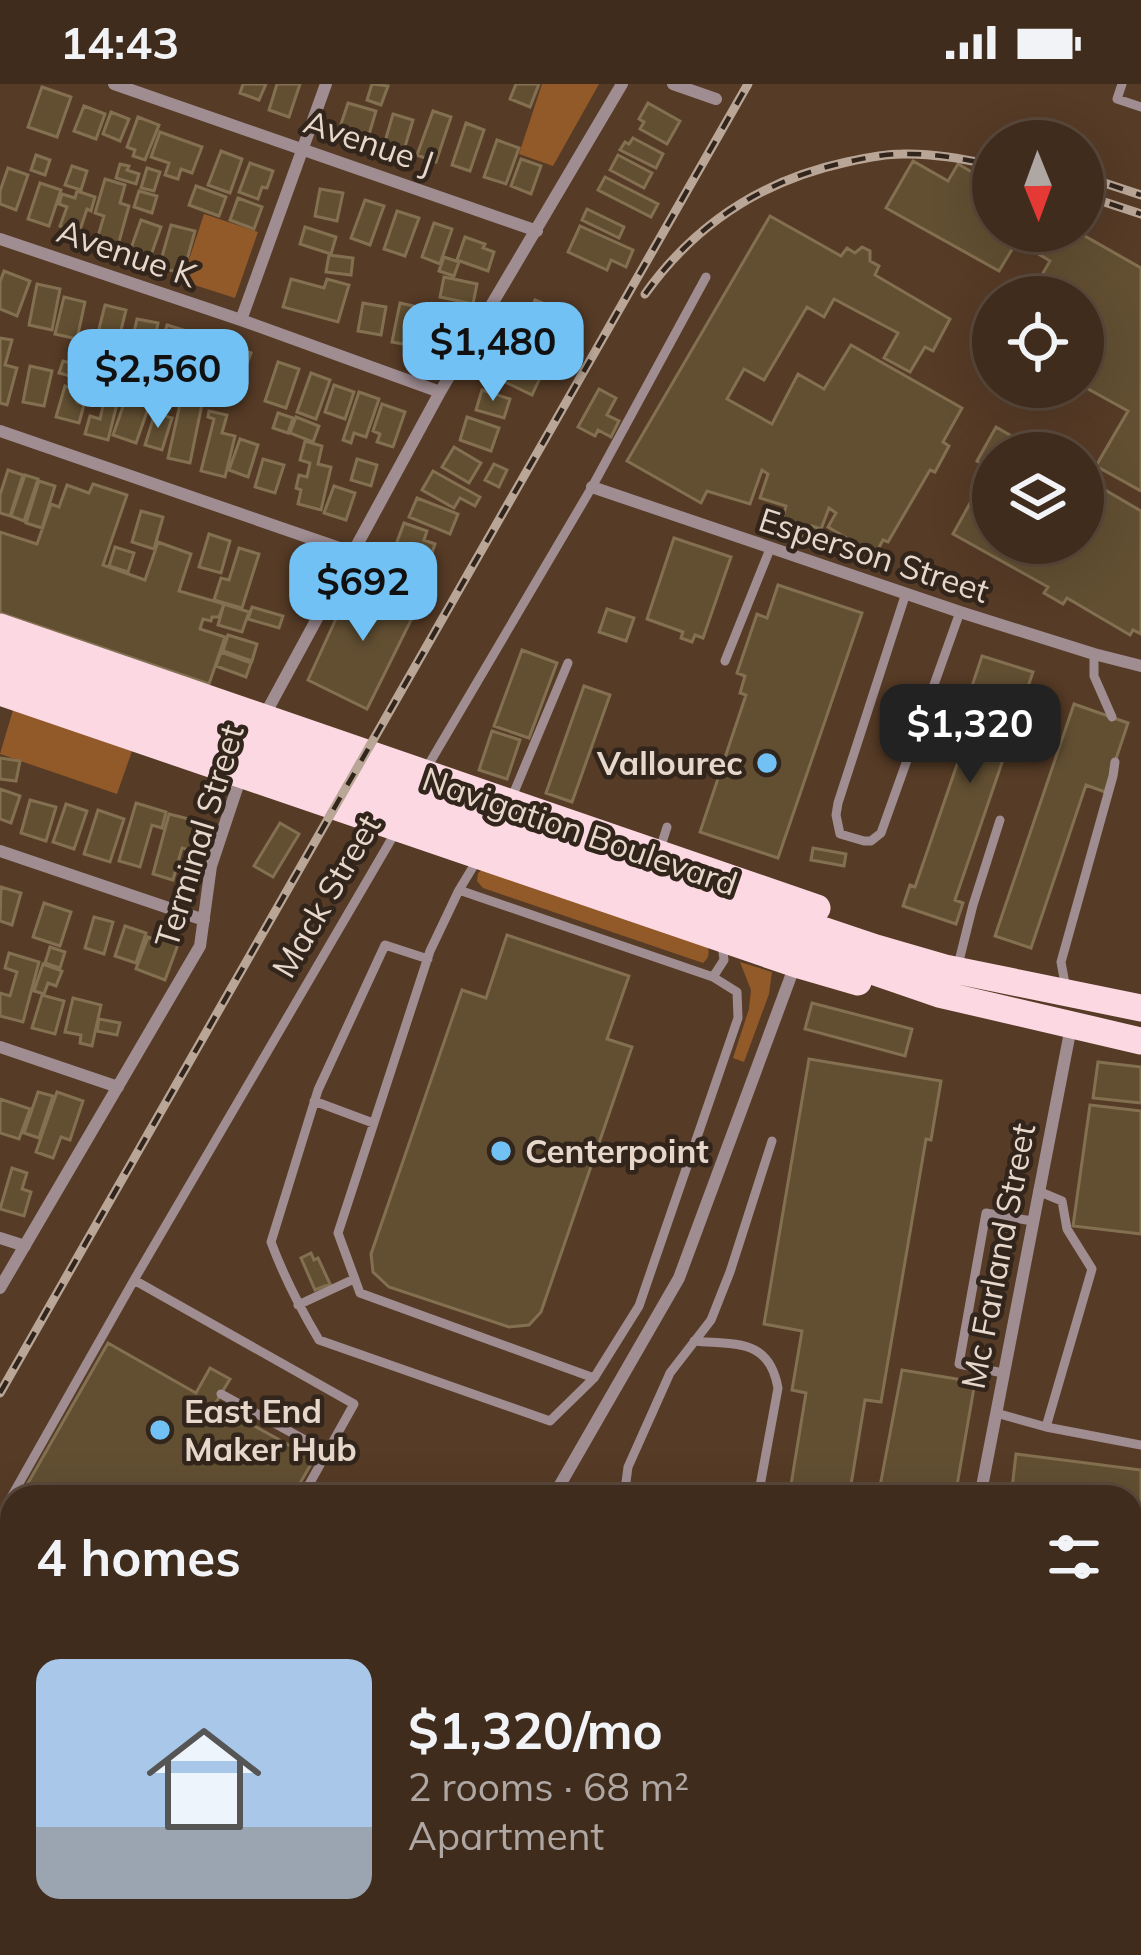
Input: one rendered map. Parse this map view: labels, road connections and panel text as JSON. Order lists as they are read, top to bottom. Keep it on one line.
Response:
{"streets":{"main road":["Navigation Boulevard"],"street":["Avenue J","Avenue K","Esperson Street","Terminal Street","Mc Farland Street"],"lane":["Mack Street"]},"crossings":[["Avenue J","Terminal Street"],["Avenue K","Terminal Street"],["Esperson Street","Mack Street"],["Navigation Boulevard","Mc Farland Street"]],"places":["Vallourec","Centerpoint","East End Maker Hub"],"north":"bottom","page":{"status":"14:43","price":["$1,480","$2,560","$692","$1,320"],"heading":"4 homes","list":[{"name":"$1,320/mo","note":"2 rooms · 68 m² · Apartment"}]}}
